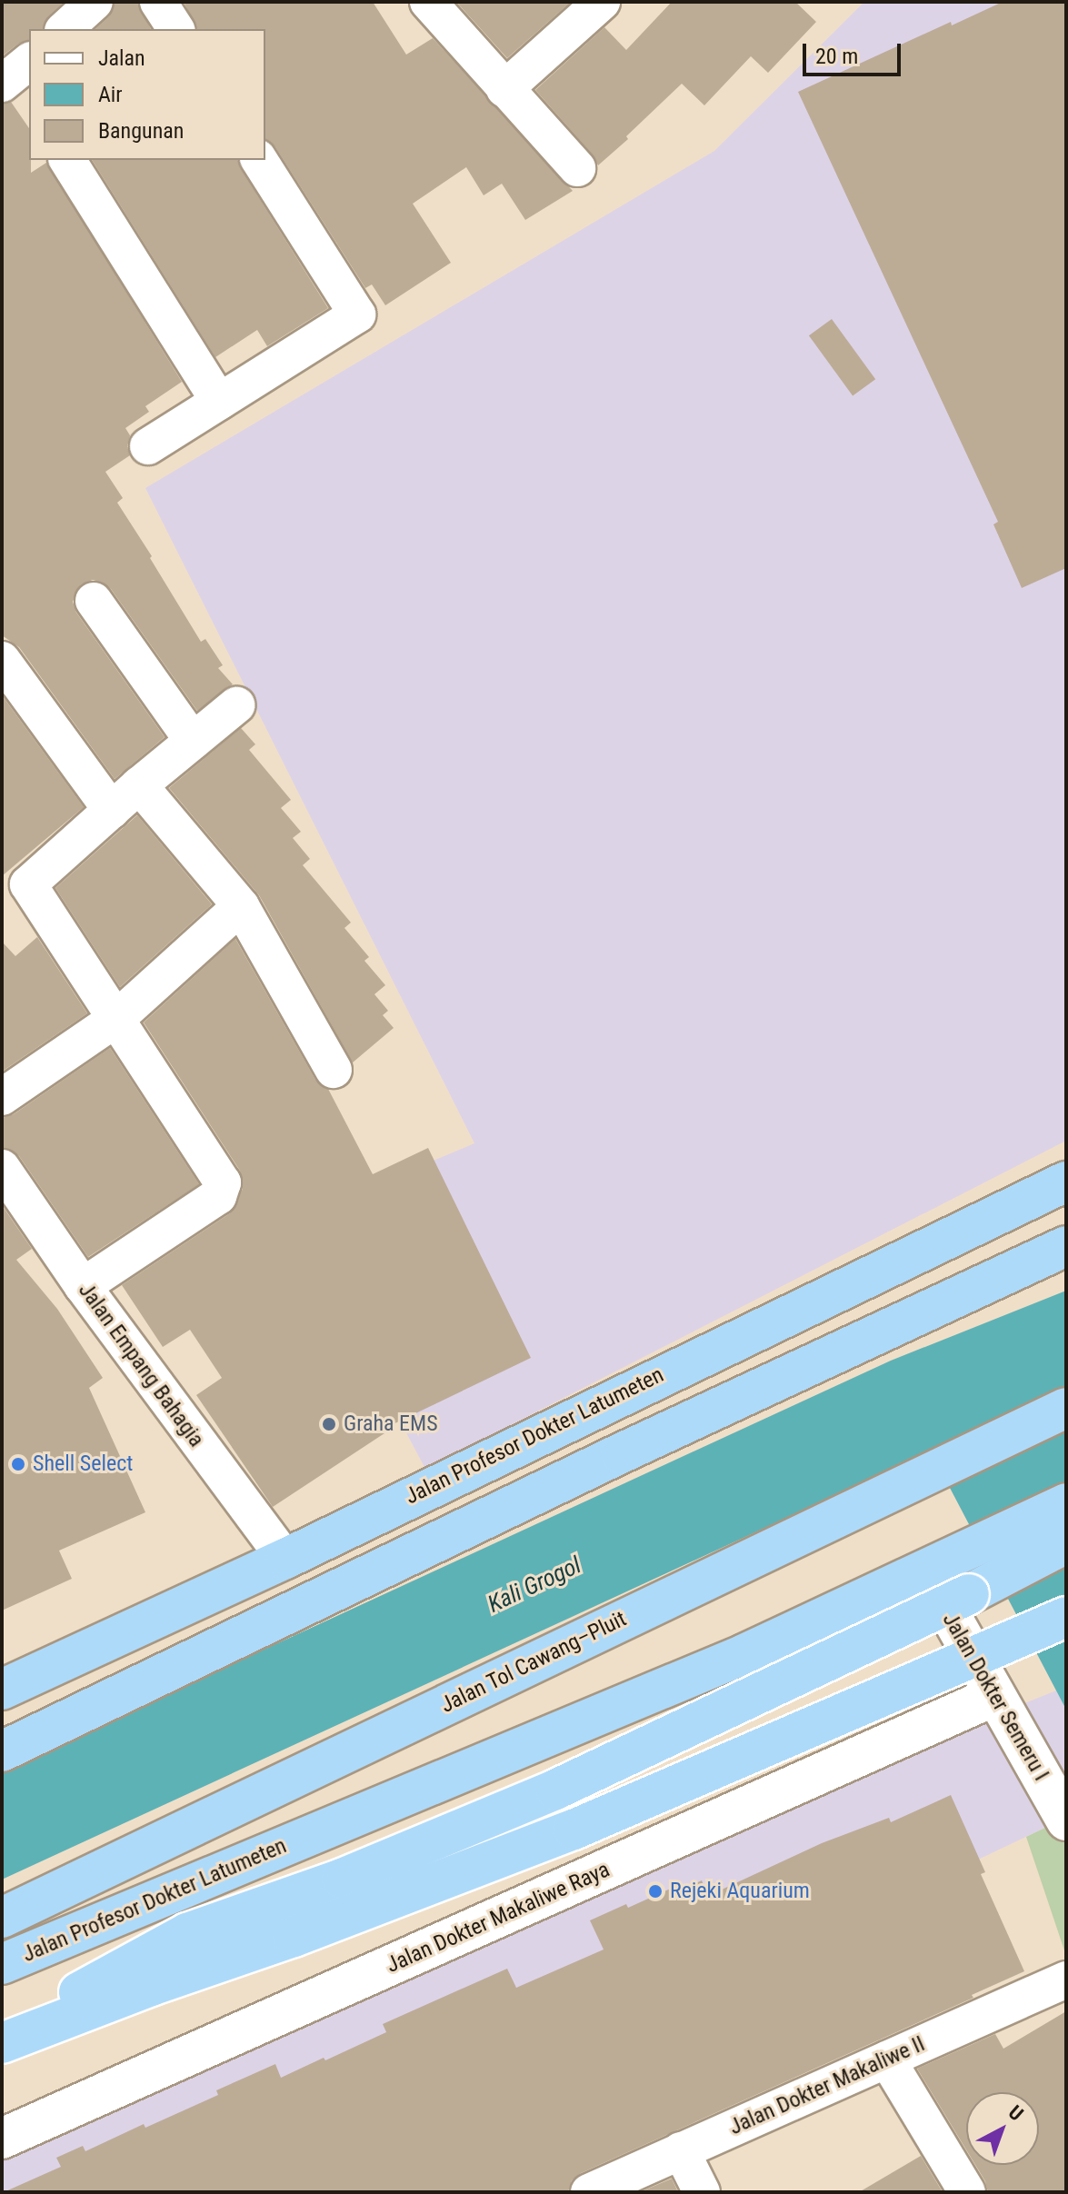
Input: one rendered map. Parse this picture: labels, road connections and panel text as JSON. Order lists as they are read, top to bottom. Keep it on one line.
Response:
{"streets":{"highway":["Jalan Profesor Dokter Latumeten","Jalan Tol Cawang–Pluit"],"street":["Jalan Empang Bahagia","Jalan Dokter Semeru I","Jalan Dokter Makaliwe Raya","Jalan Dokter Makaliwe II"]},"crossings":[["Jalan Empang Bahagia","Jalan Profesor Dokter Latumeten"],["Jalan Profesor Dokter Latumeten","Jalan Dokter Semeru I"],["Jalan Dokter Semeru I","Jalan Dokter Makaliwe Raya"]],"water":["Kali Grogol"],"places":["Graha EMS","Shell Select","Rejeki Aquarium"],"legend":["Jalan","Air","Bangunan"],"scale_bar":"20 m","north":"top right"}
